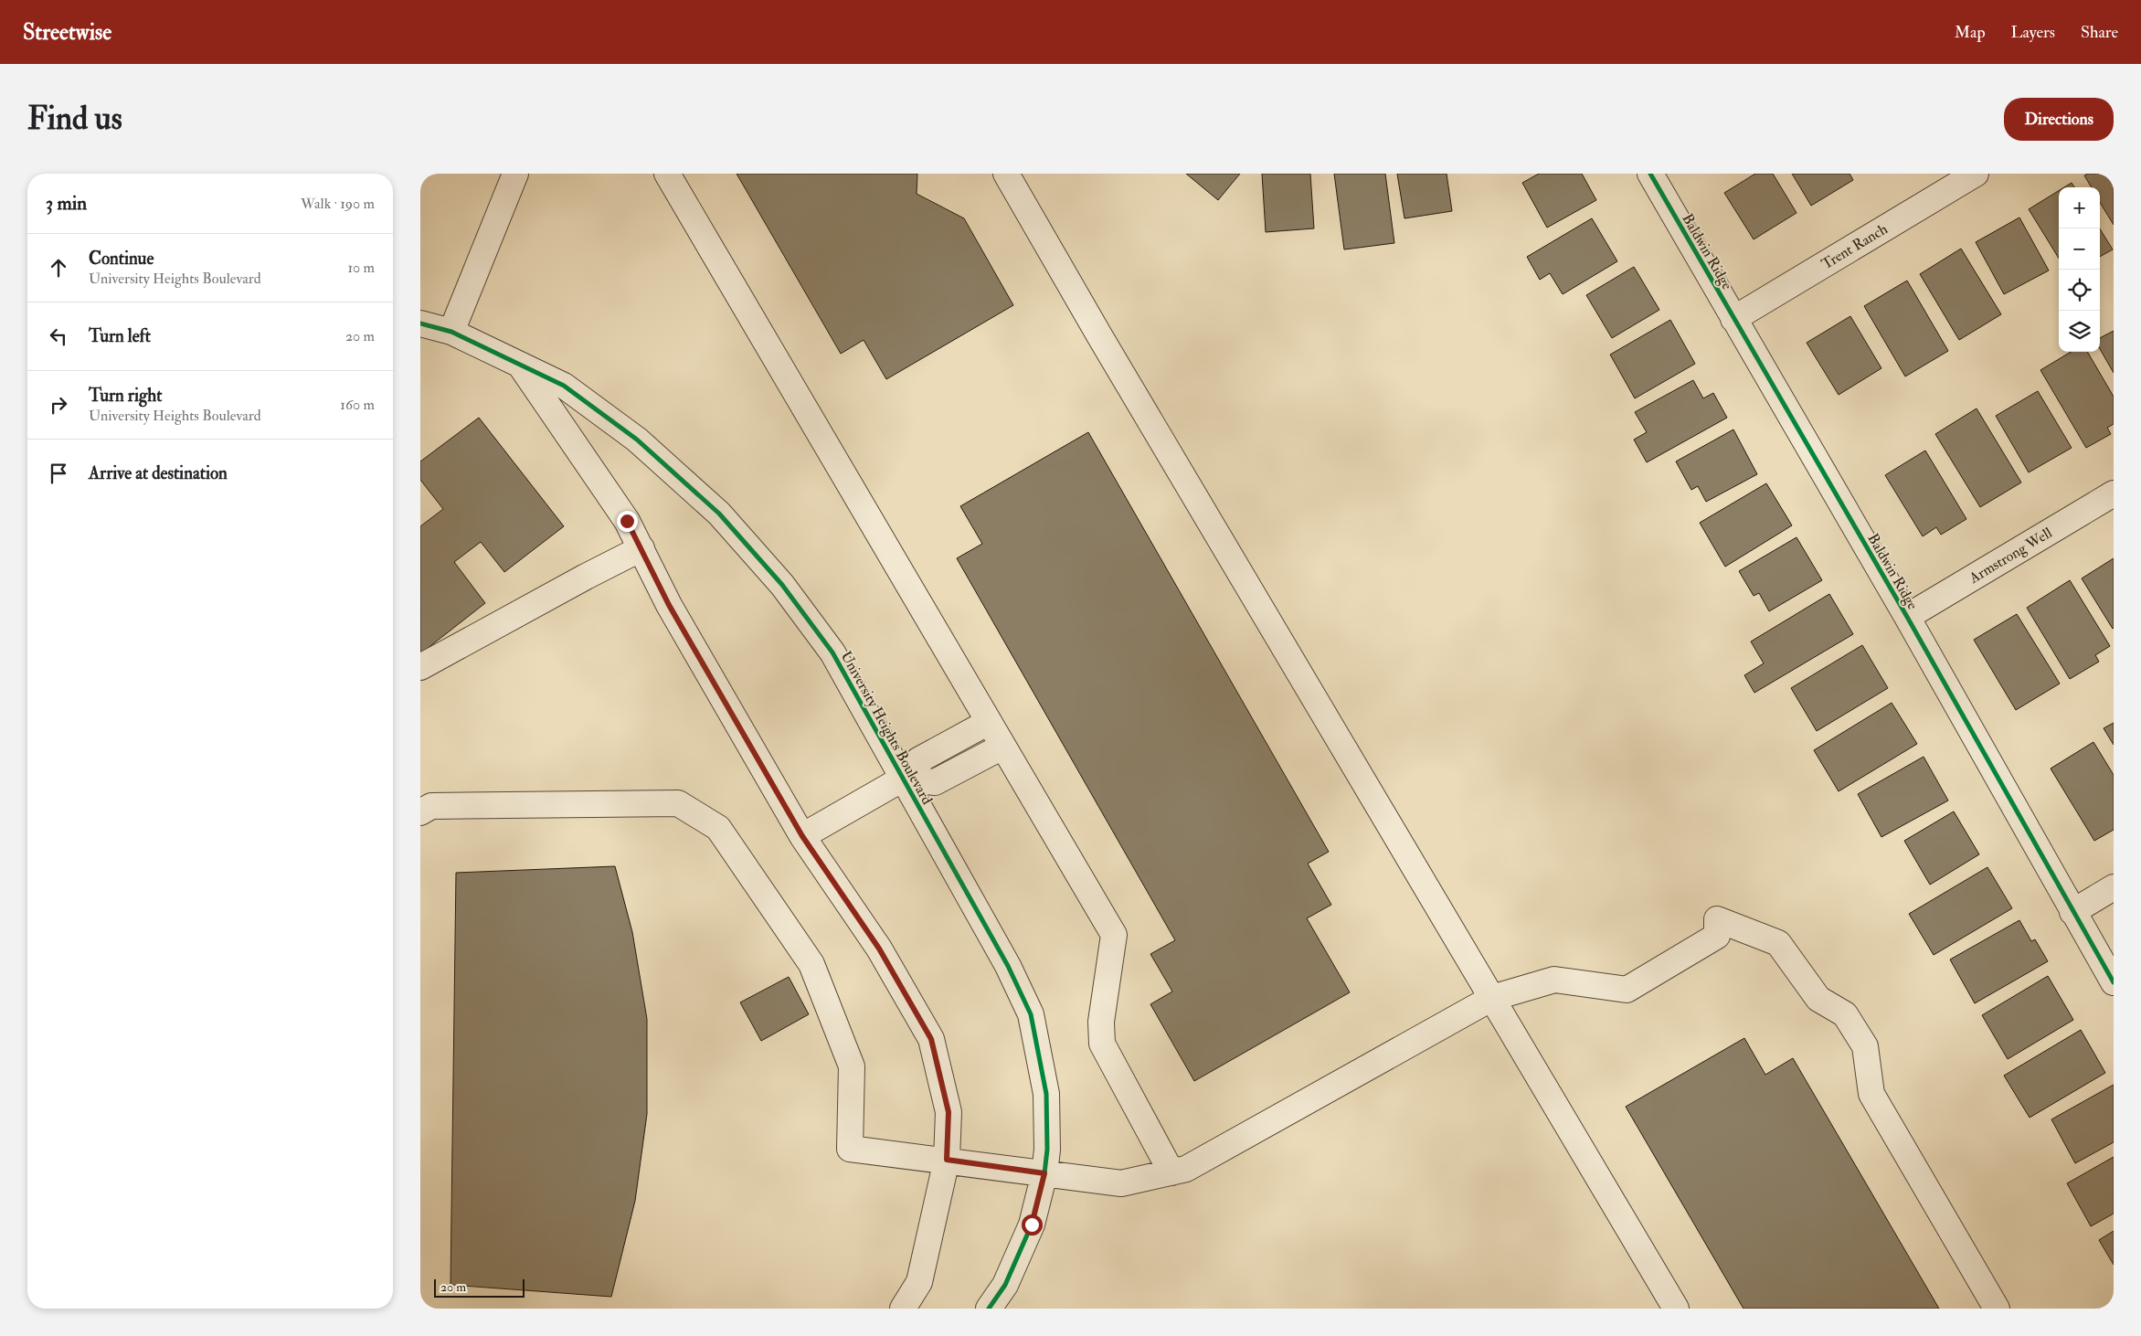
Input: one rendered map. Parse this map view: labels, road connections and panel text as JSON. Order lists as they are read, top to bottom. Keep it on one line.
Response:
{"streets":{"street":["Trent Ranch","Baldwin Ridge","Armstrong Well","University Heights Boulevard"]},"crossings":[["Trent Ranch","Baldwin Ridge"],["Baldwin Ridge","Armstrong Well"]],"scale_bar":"20 m","page":{"header":"Streetwise","nav":["Map","Layers","Share"],"buttons":"Directions","title":"Find us","heading":["3 min","Walk · 190 m"],"map_buttons":["+","−"],"list":[["Continue","University Heights Boulevard","10 m"],["Turn left","20 m"],["Turn right","University Heights Boulevard","160 m"],"Arrive at destination"],"scale":"20 m"}}
